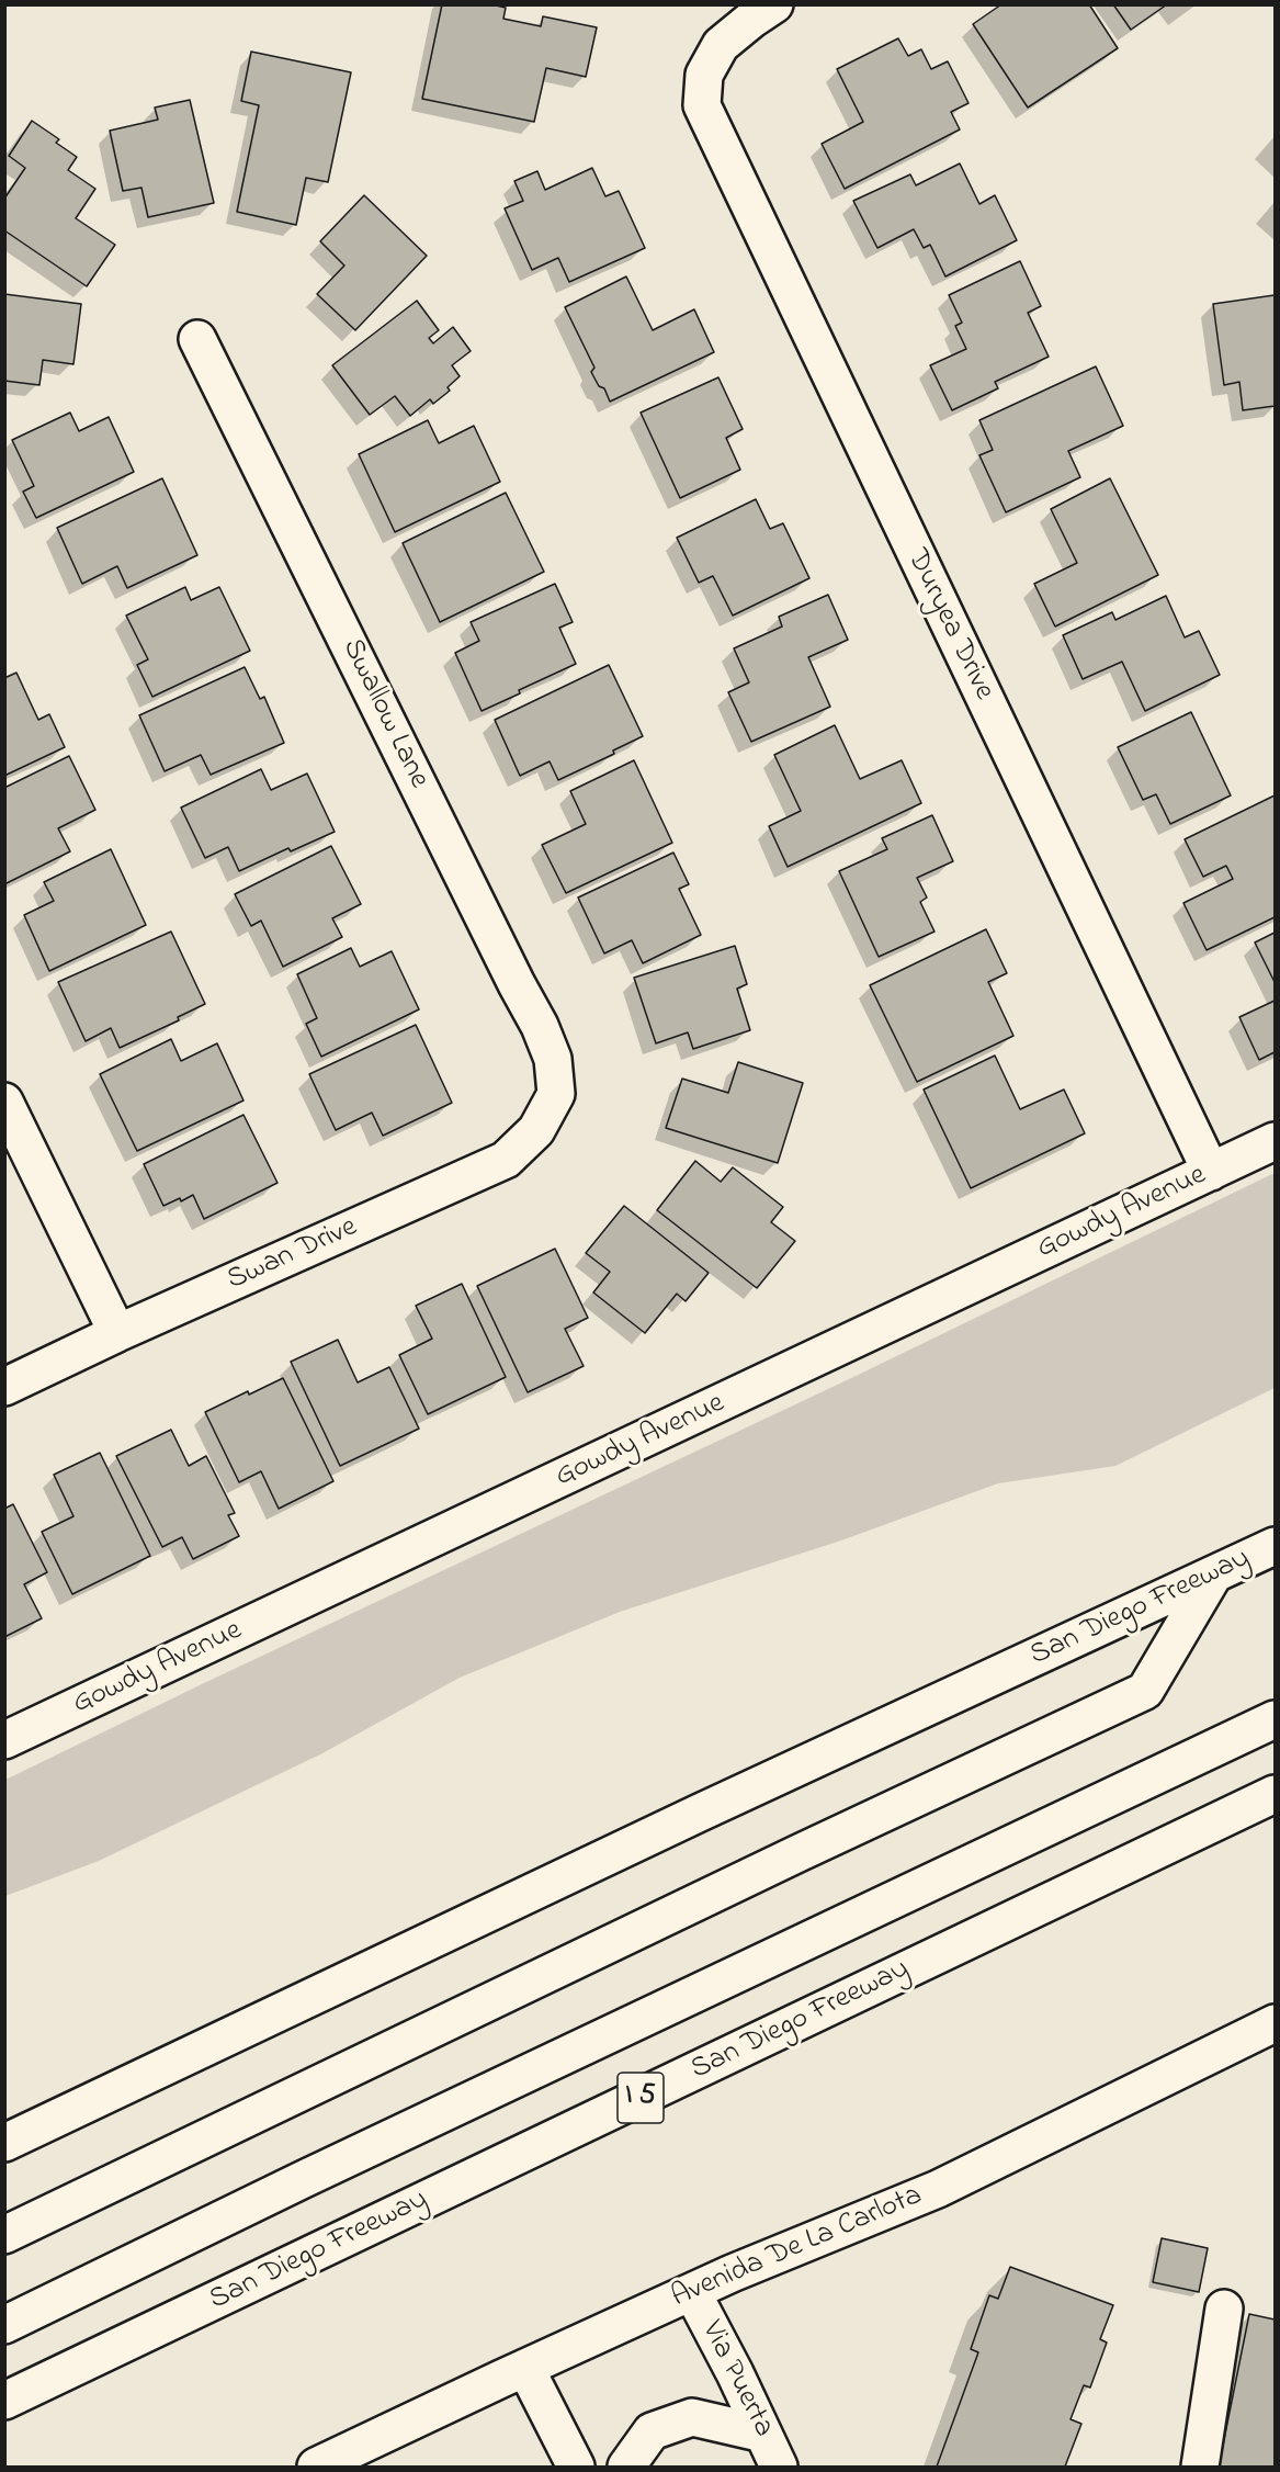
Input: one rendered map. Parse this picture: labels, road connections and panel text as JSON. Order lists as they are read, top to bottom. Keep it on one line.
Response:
{"streets":{"main road":["Duryea Drive","Swallow Lane","Gowdy Avenue","Swan Drive","San Diego Freeway","I 5","Avenida De La Carlota","Via Puerta"]},"crossings":[["Duryea Drive","Gowdy Avenue"],["Swallow Lane","Swan Drive"],["Avenida De La Carlota","Via Puerta"]]}
